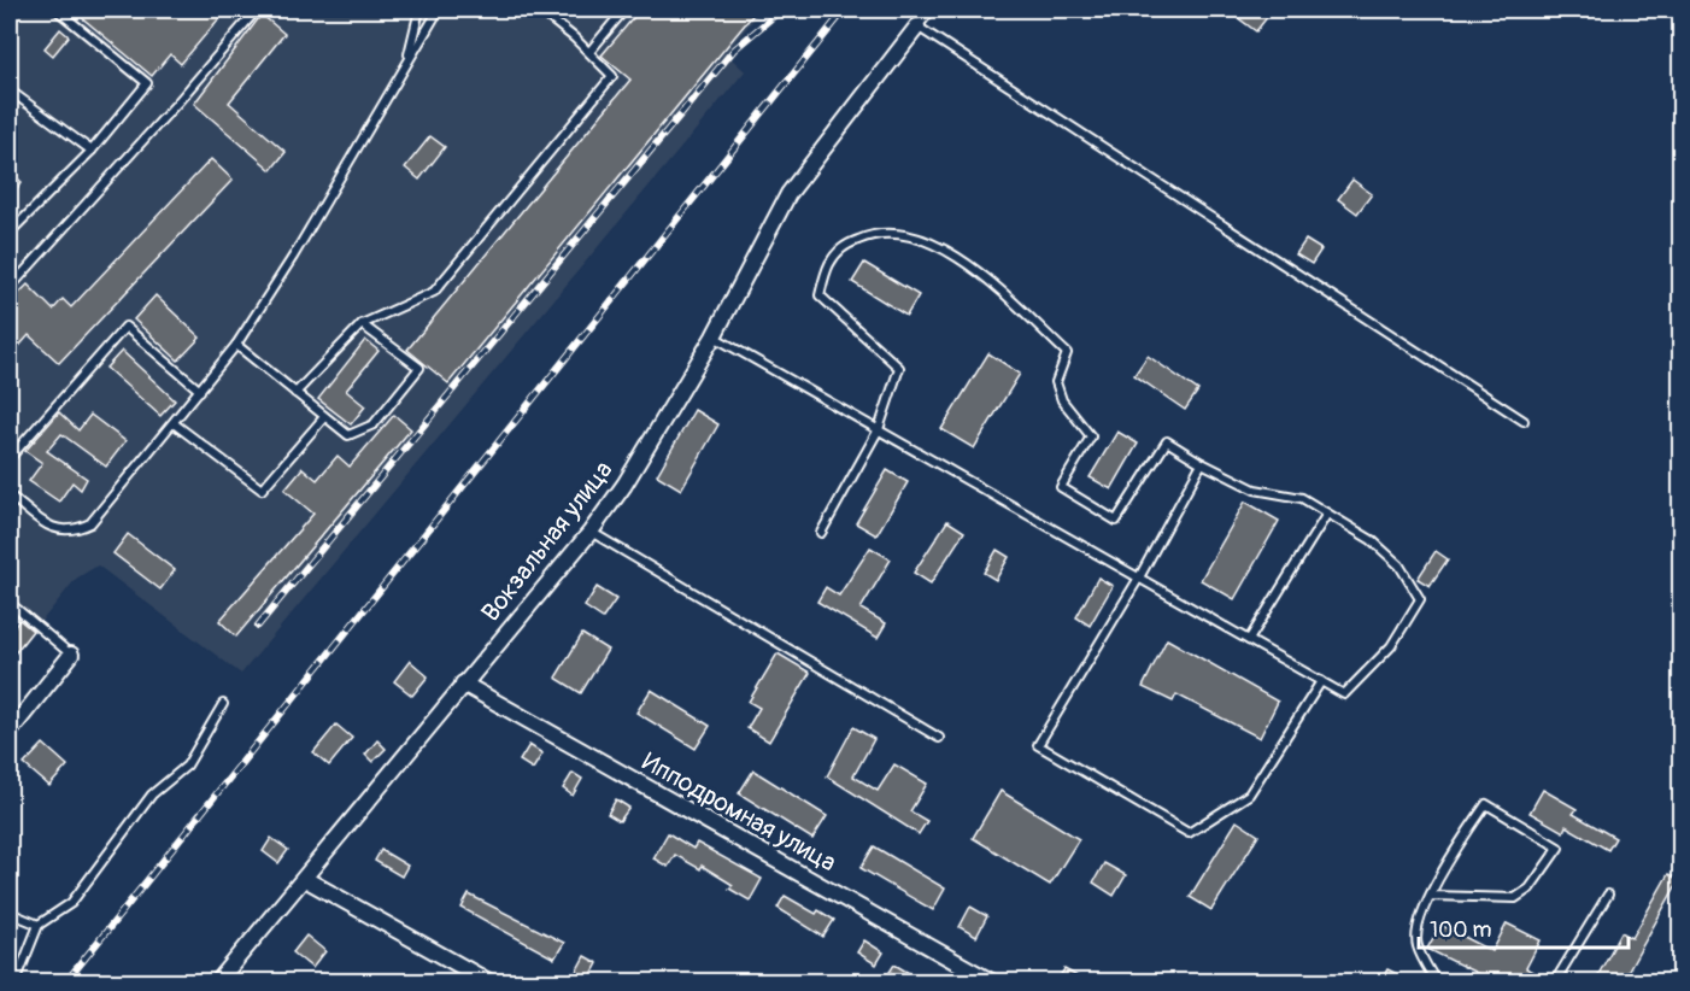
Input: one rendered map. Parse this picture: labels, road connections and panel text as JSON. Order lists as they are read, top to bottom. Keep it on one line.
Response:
{"streets":{"street":["Вокзальная улица","Ипподромная улица"]},"crossings":[["Вокзальная улица","Ипподромная улица"]],"scale_bar":"100 m"}
